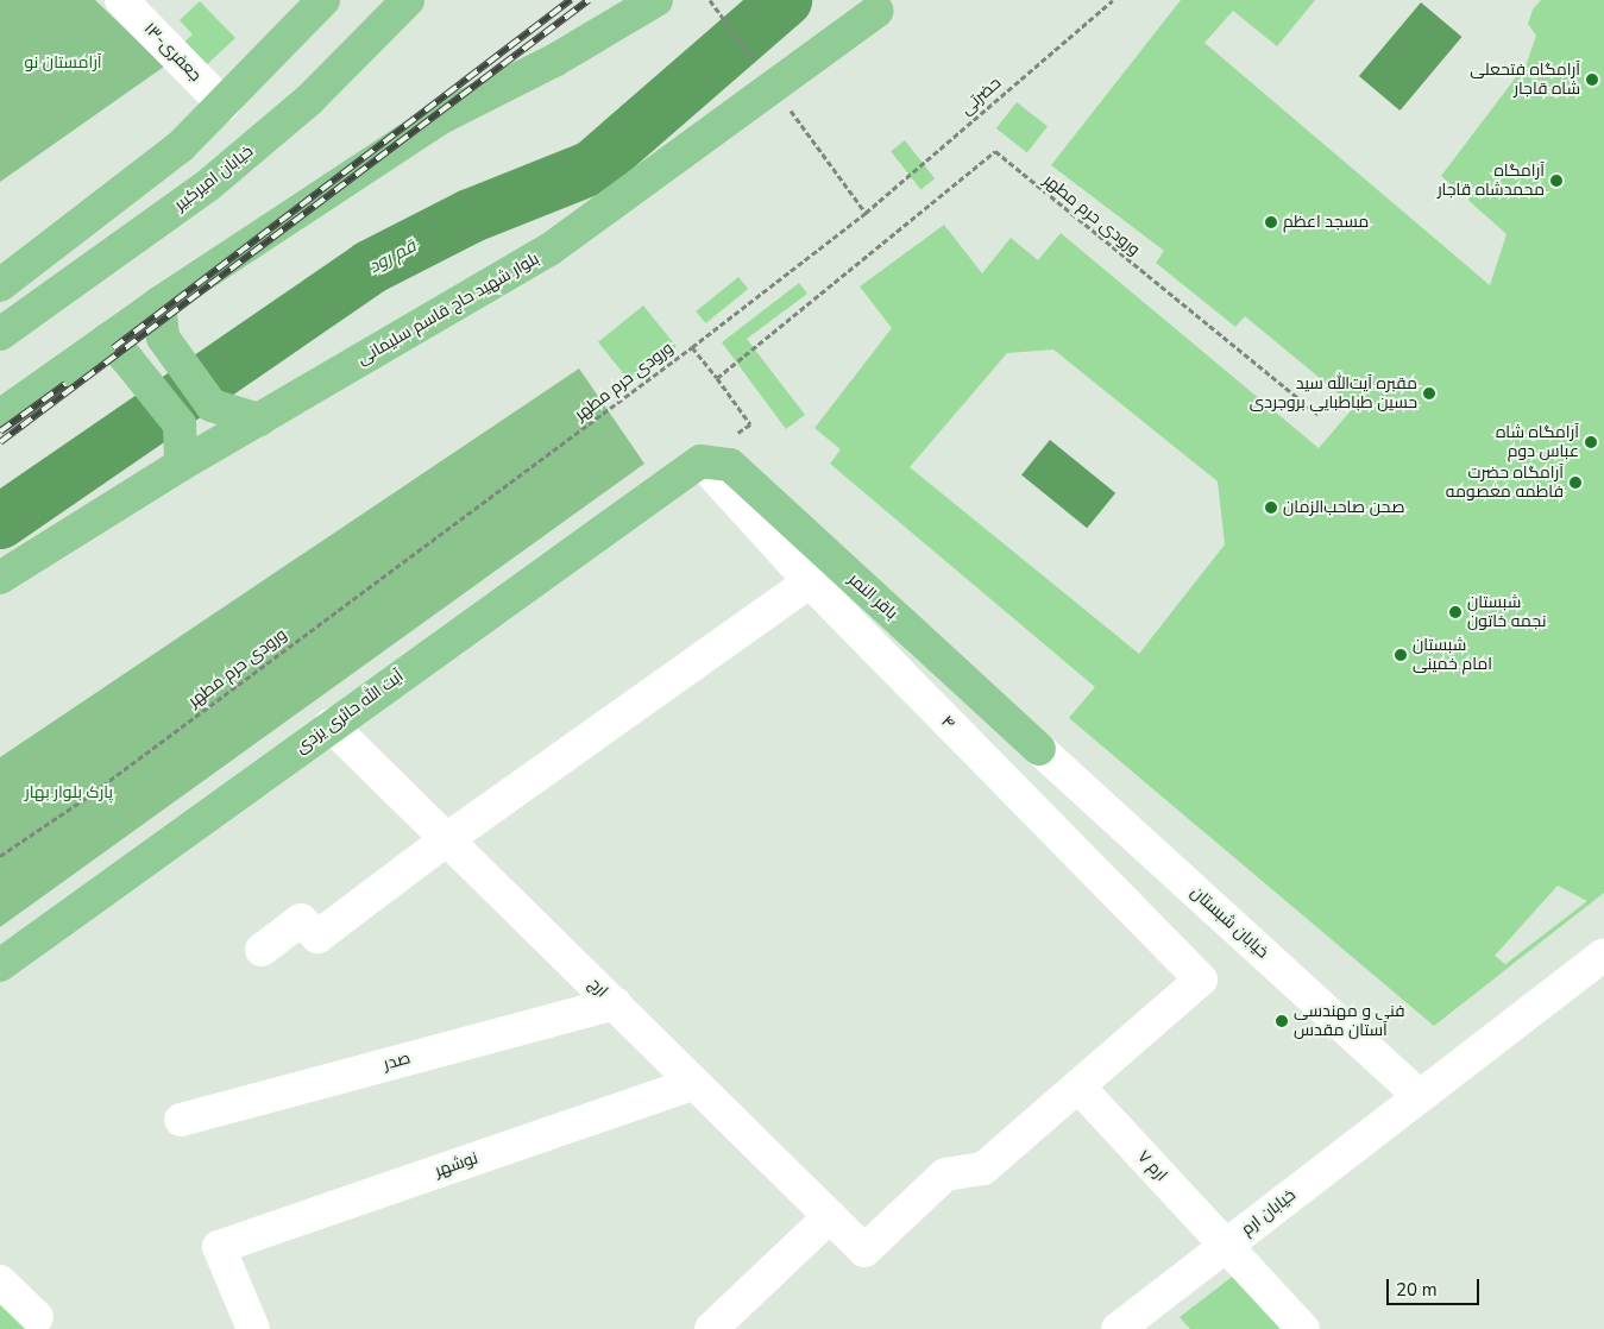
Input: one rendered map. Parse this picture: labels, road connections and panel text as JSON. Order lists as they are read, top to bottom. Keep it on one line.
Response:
{"streets":{"main road":["خیابان امیرکبیر","بلوار شهید حاج قاسم سلیمانی","باقر النمر","آیت الله‌ حائری‌ یزدی"],"street":["جعفری-۱۳","۴","خیابان شبستان","ارج","صدر","نوشهر","ارم ۷","خیابان ارم"],"path":["حضرتی","ورودی حرم مطهر"]},"crossings":[["حضرتی","ورودی حرم مطهر"],["باقر النمر","آیت الله‌ حائری‌ یزدی"],["باقر النمر","۴"],["باقر النمر","خیابان شبستان"],["آیت الله‌ حائری‌ یزدی","۴"],["آیت الله‌ حائری‌ یزدی","ارج"],["۴","ارج"],["۴","ارم ۷"],["خیابان شبستان","خیابان ارم"],["ارج","صدر"],["ارج","نوشهر"],["ارج","ارم ۷"],["ارم ۷","خیابان ارم"]],"water":["قم رود"],"parks":["آرامستان نو","پارک بلوار بهار"],"places":["آرامگاه فتحعلی شاه قاجار","آرامگاه محمدشاه قاجار","مسجد اعظم","مقبره آیت‌الله سید حسین طباطبایی بروجردی","آرامگاه شاه عباس دوم","آرامگاه حضرت فاطمه معصومه","صحن صاحب‌الزمان","شبستان نجمه خاتون","شبستان امام خمینی","فنی و مهندسی آستان مقدس"],"scale_bar":"20 m"}
